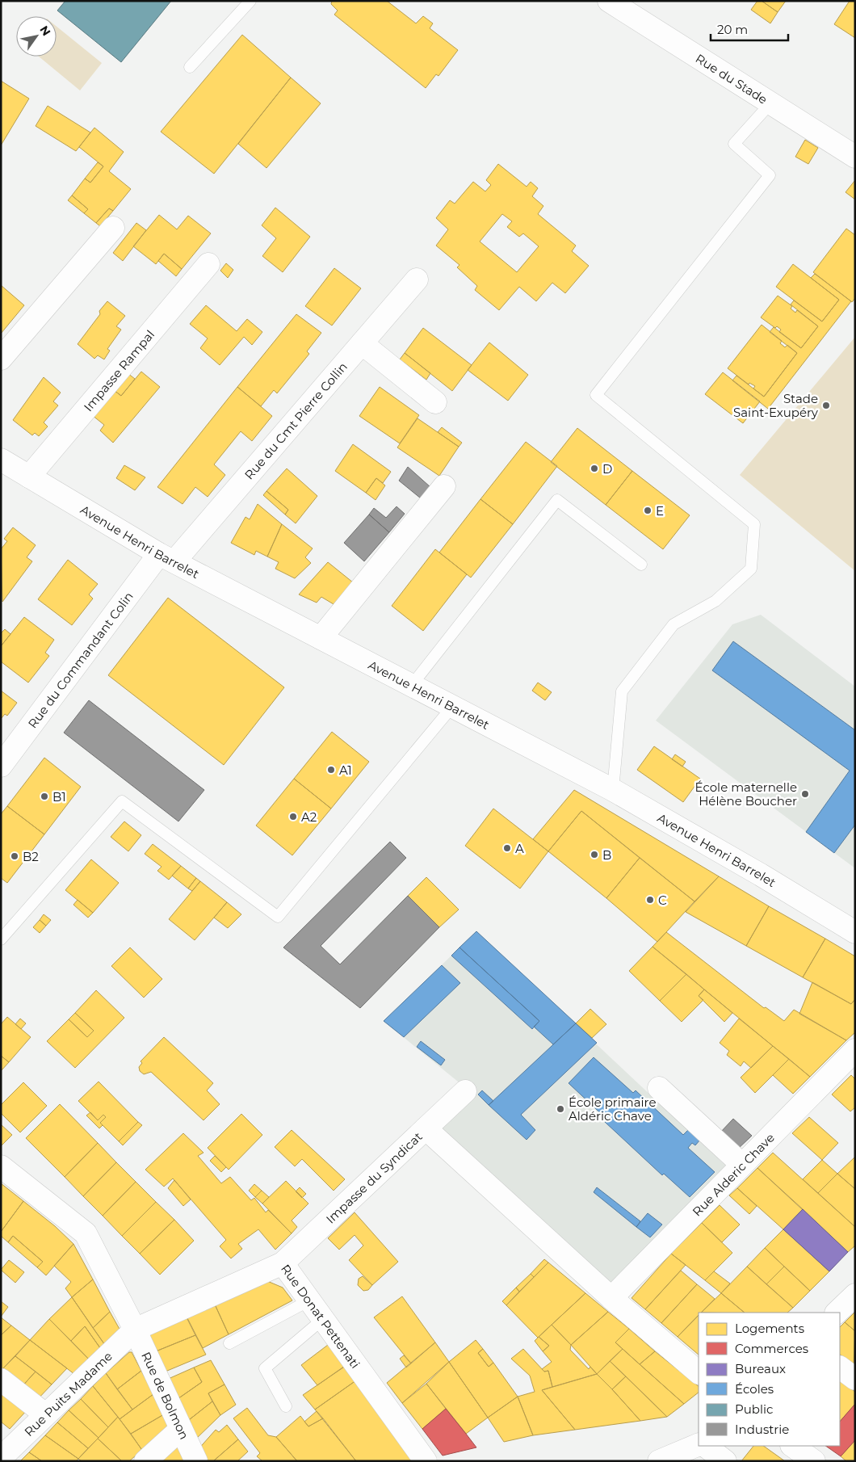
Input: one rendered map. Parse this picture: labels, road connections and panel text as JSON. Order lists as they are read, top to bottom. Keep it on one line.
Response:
{"streets":{"street":["Rue du Stade","Impasse Rampal","Rue du Cmt Pierre Collin","Avenue Henri Barrelet","Rue du Commandant Colin","Rue Alderic Chave","Impasse du Syndicat","Rue Donat Pettenati","Rue Puits Madame","Rue de Bolmon"]},"crossings":[["Impasse Rampal","Avenue Henri Barrelet"],["Rue du Cmt Pierre Collin","Avenue Henri Barrelet"],["Rue du Cmt Pierre Collin","Rue du Commandant Colin"],["Avenue Henri Barrelet","Rue du Commandant Colin"],["Impasse du Syndicat","Rue Donat Pettenati"],["Rue Donat Pettenati","Rue Puits Madame"],["Rue Donat Pettenati","Rue de Bolmon"],["Rue Puits Madame","Rue de Bolmon"]],"places":["Stade Saint-Exupéry","D","E","A1","École maternelle Hélène Boucher","B1","A2","A","B","B2","C","École primaire Aldéric Chave"],"legend":["Logements","Commerces","Bureaux","Écoles","Public","Industrie"],"scale_bar":"20 m","north":"top right"}
